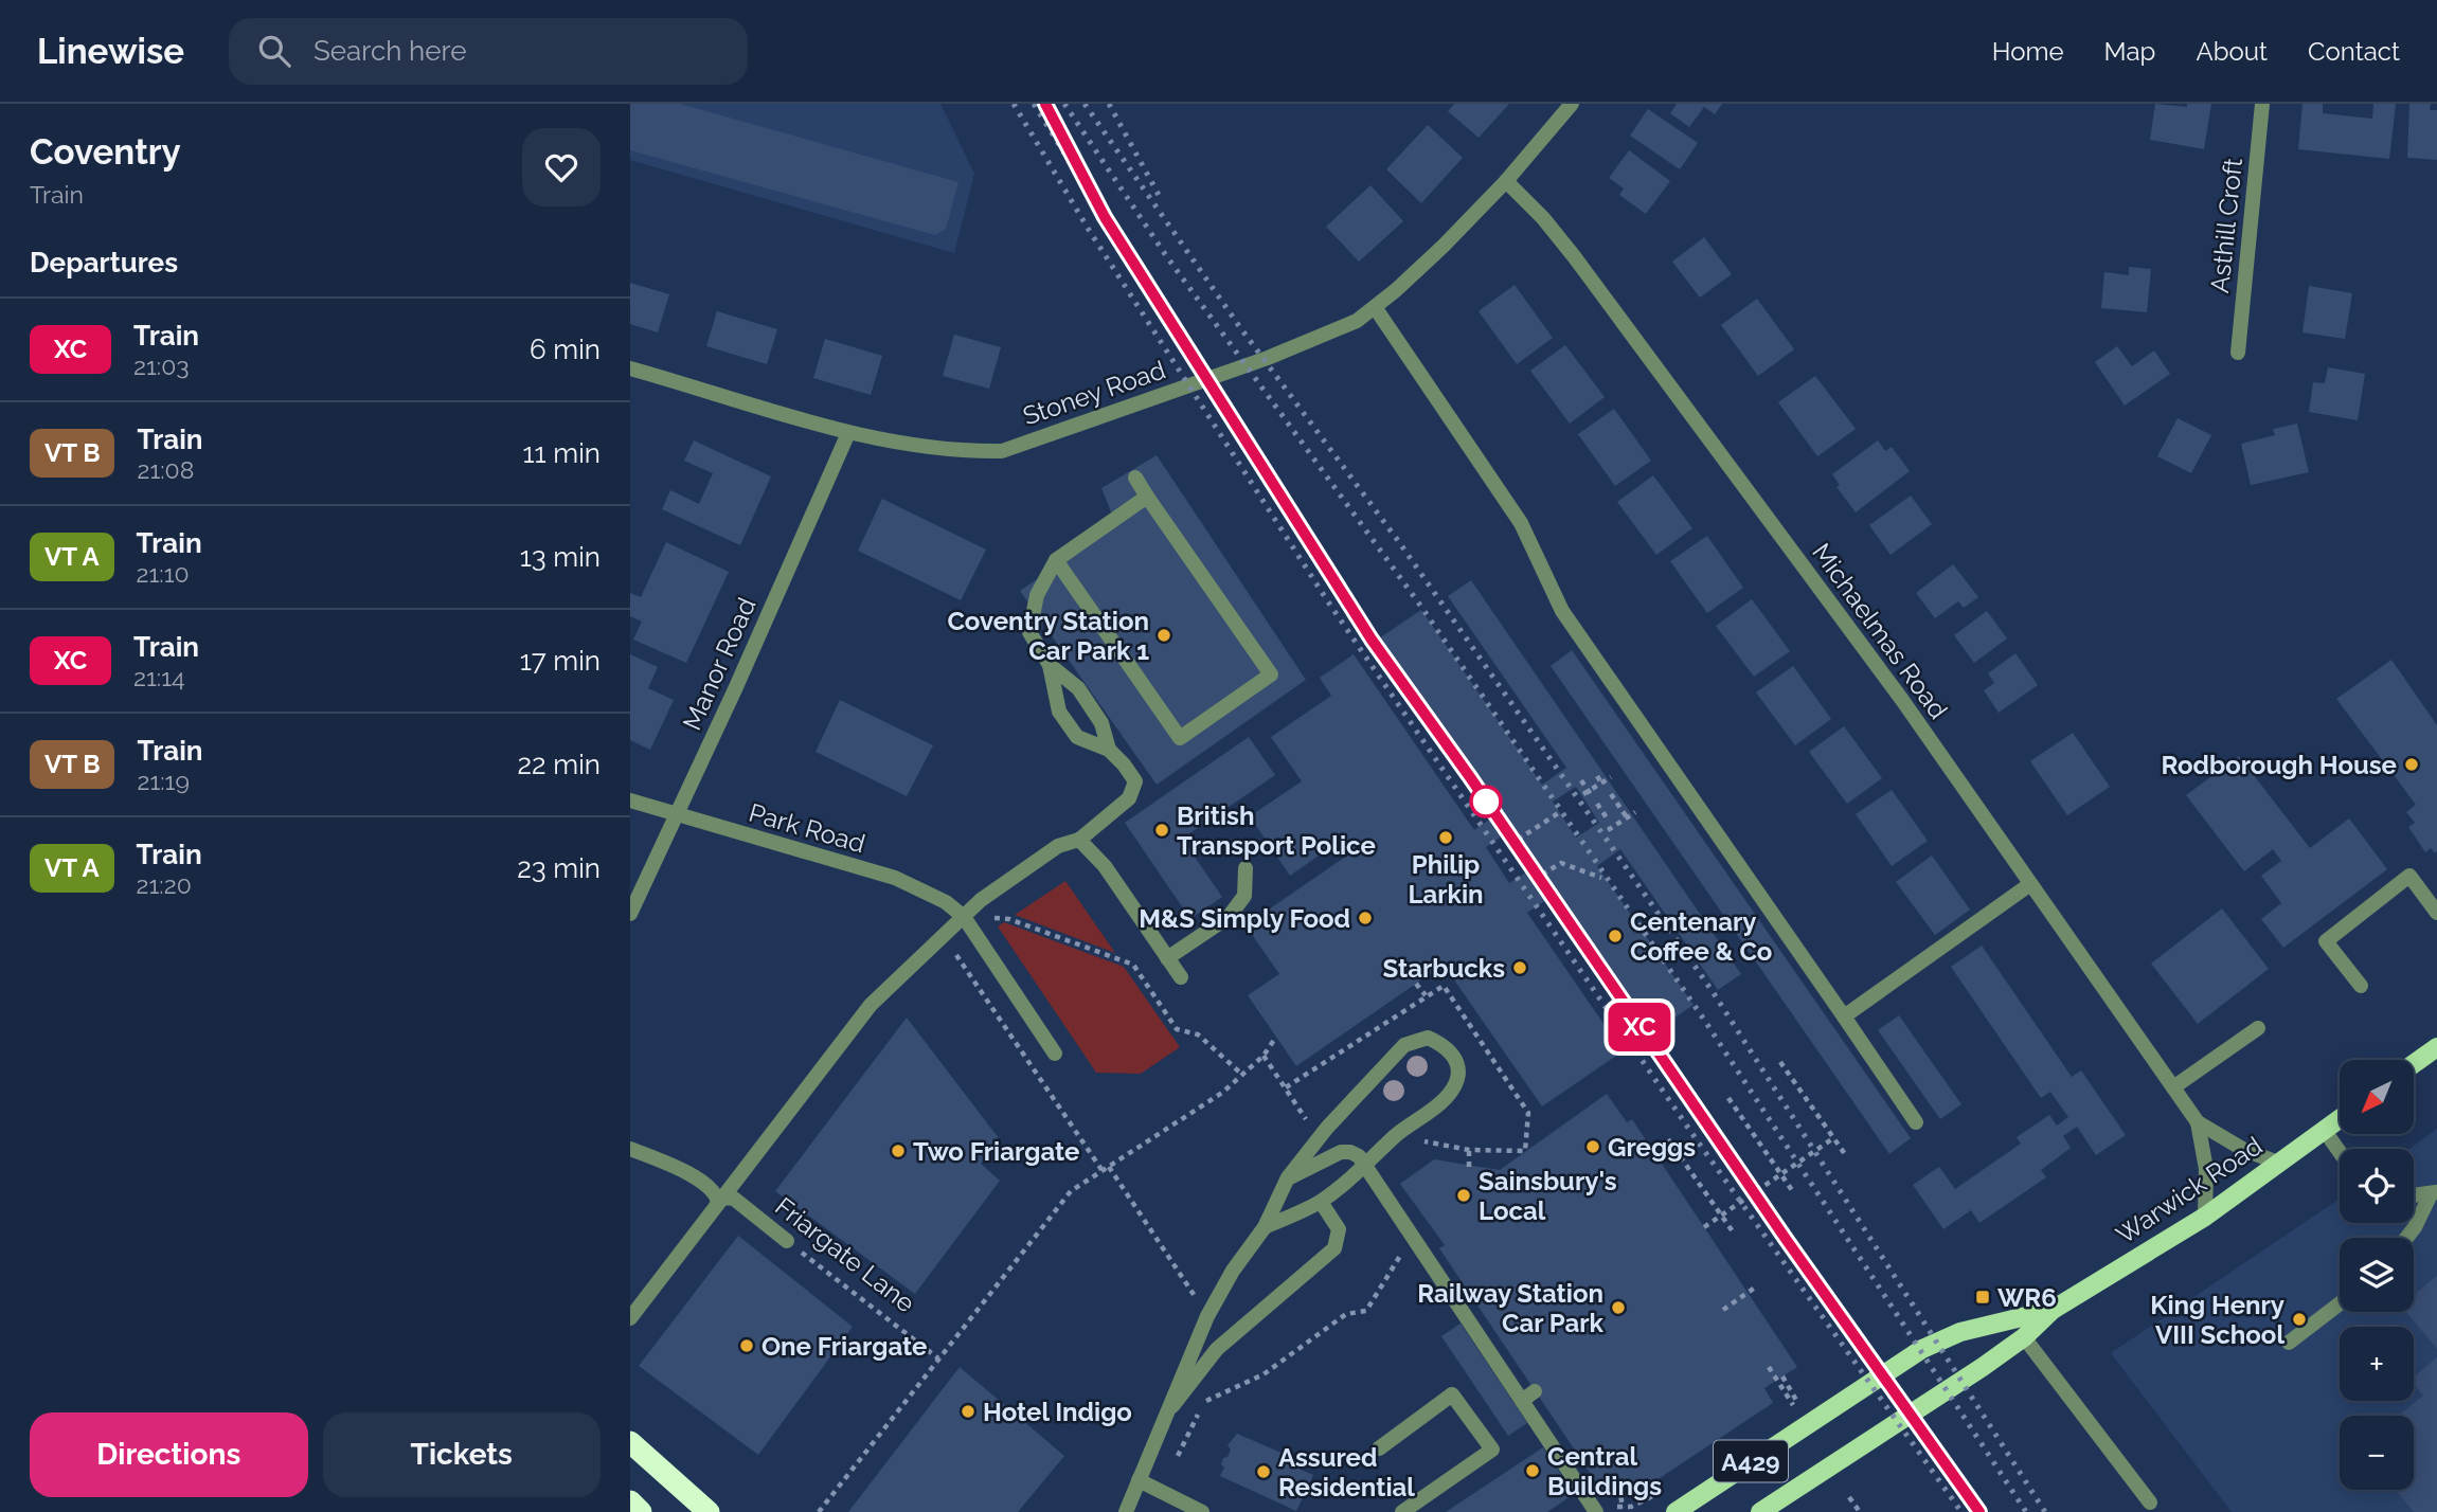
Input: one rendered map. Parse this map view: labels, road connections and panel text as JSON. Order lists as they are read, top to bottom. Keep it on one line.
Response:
{"streets":{"main road":["Warwick Road","A429"],"street":["Asthill Croft","Stoney Road","Michaelmas Road","Manor Road","Park Road","Friargate Lane"]},"crossings":[["Stoney Road","Michaelmas Road"],["Stoney Road","Manor Road"],["Michaelmas Road","Warwick Road"],["Manor Road","Park Road"]],"places":{"other":["Coventry Station Car Park 1","Rodborough House","British Transport Police","Philip Larkin","M&S Simply Food","Centenary Coffee & Co","Starbucks","Greggs","Two Friargate","Sainsbury's Local","Railway Station Car Park","King Henry VIII School","One Friargate","Hotel Indigo","Central Buildings","Assured Residential"],"transit":["WR6"]},"north":"bottom left","page":{"header":"Linewise","search":"Search here","nav":["Home","Map","About","Contact"],"heading":[["Coventry","Train"],"Departures"],"on_map":"XC","list":[{"mark":"XC","name":"Train","note":"21:03","value":"6 min"},{"mark":"VT B","name":"Train","note":"21:08","value":"11 min"},{"mark":"VT A","name":"Train","note":"21:10","value":"13 min"},{"mark":"XC","name":"Train","note":"21:14","value":"17 min"},{"mark":"VT B","name":"Train","note":"21:19","value":"22 min"},{"mark":"VT A","name":"Train","note":"21:20","value":"23 min"}],"map_buttons":["+","−"],"buttons":["Directions","Tickets"]}}
